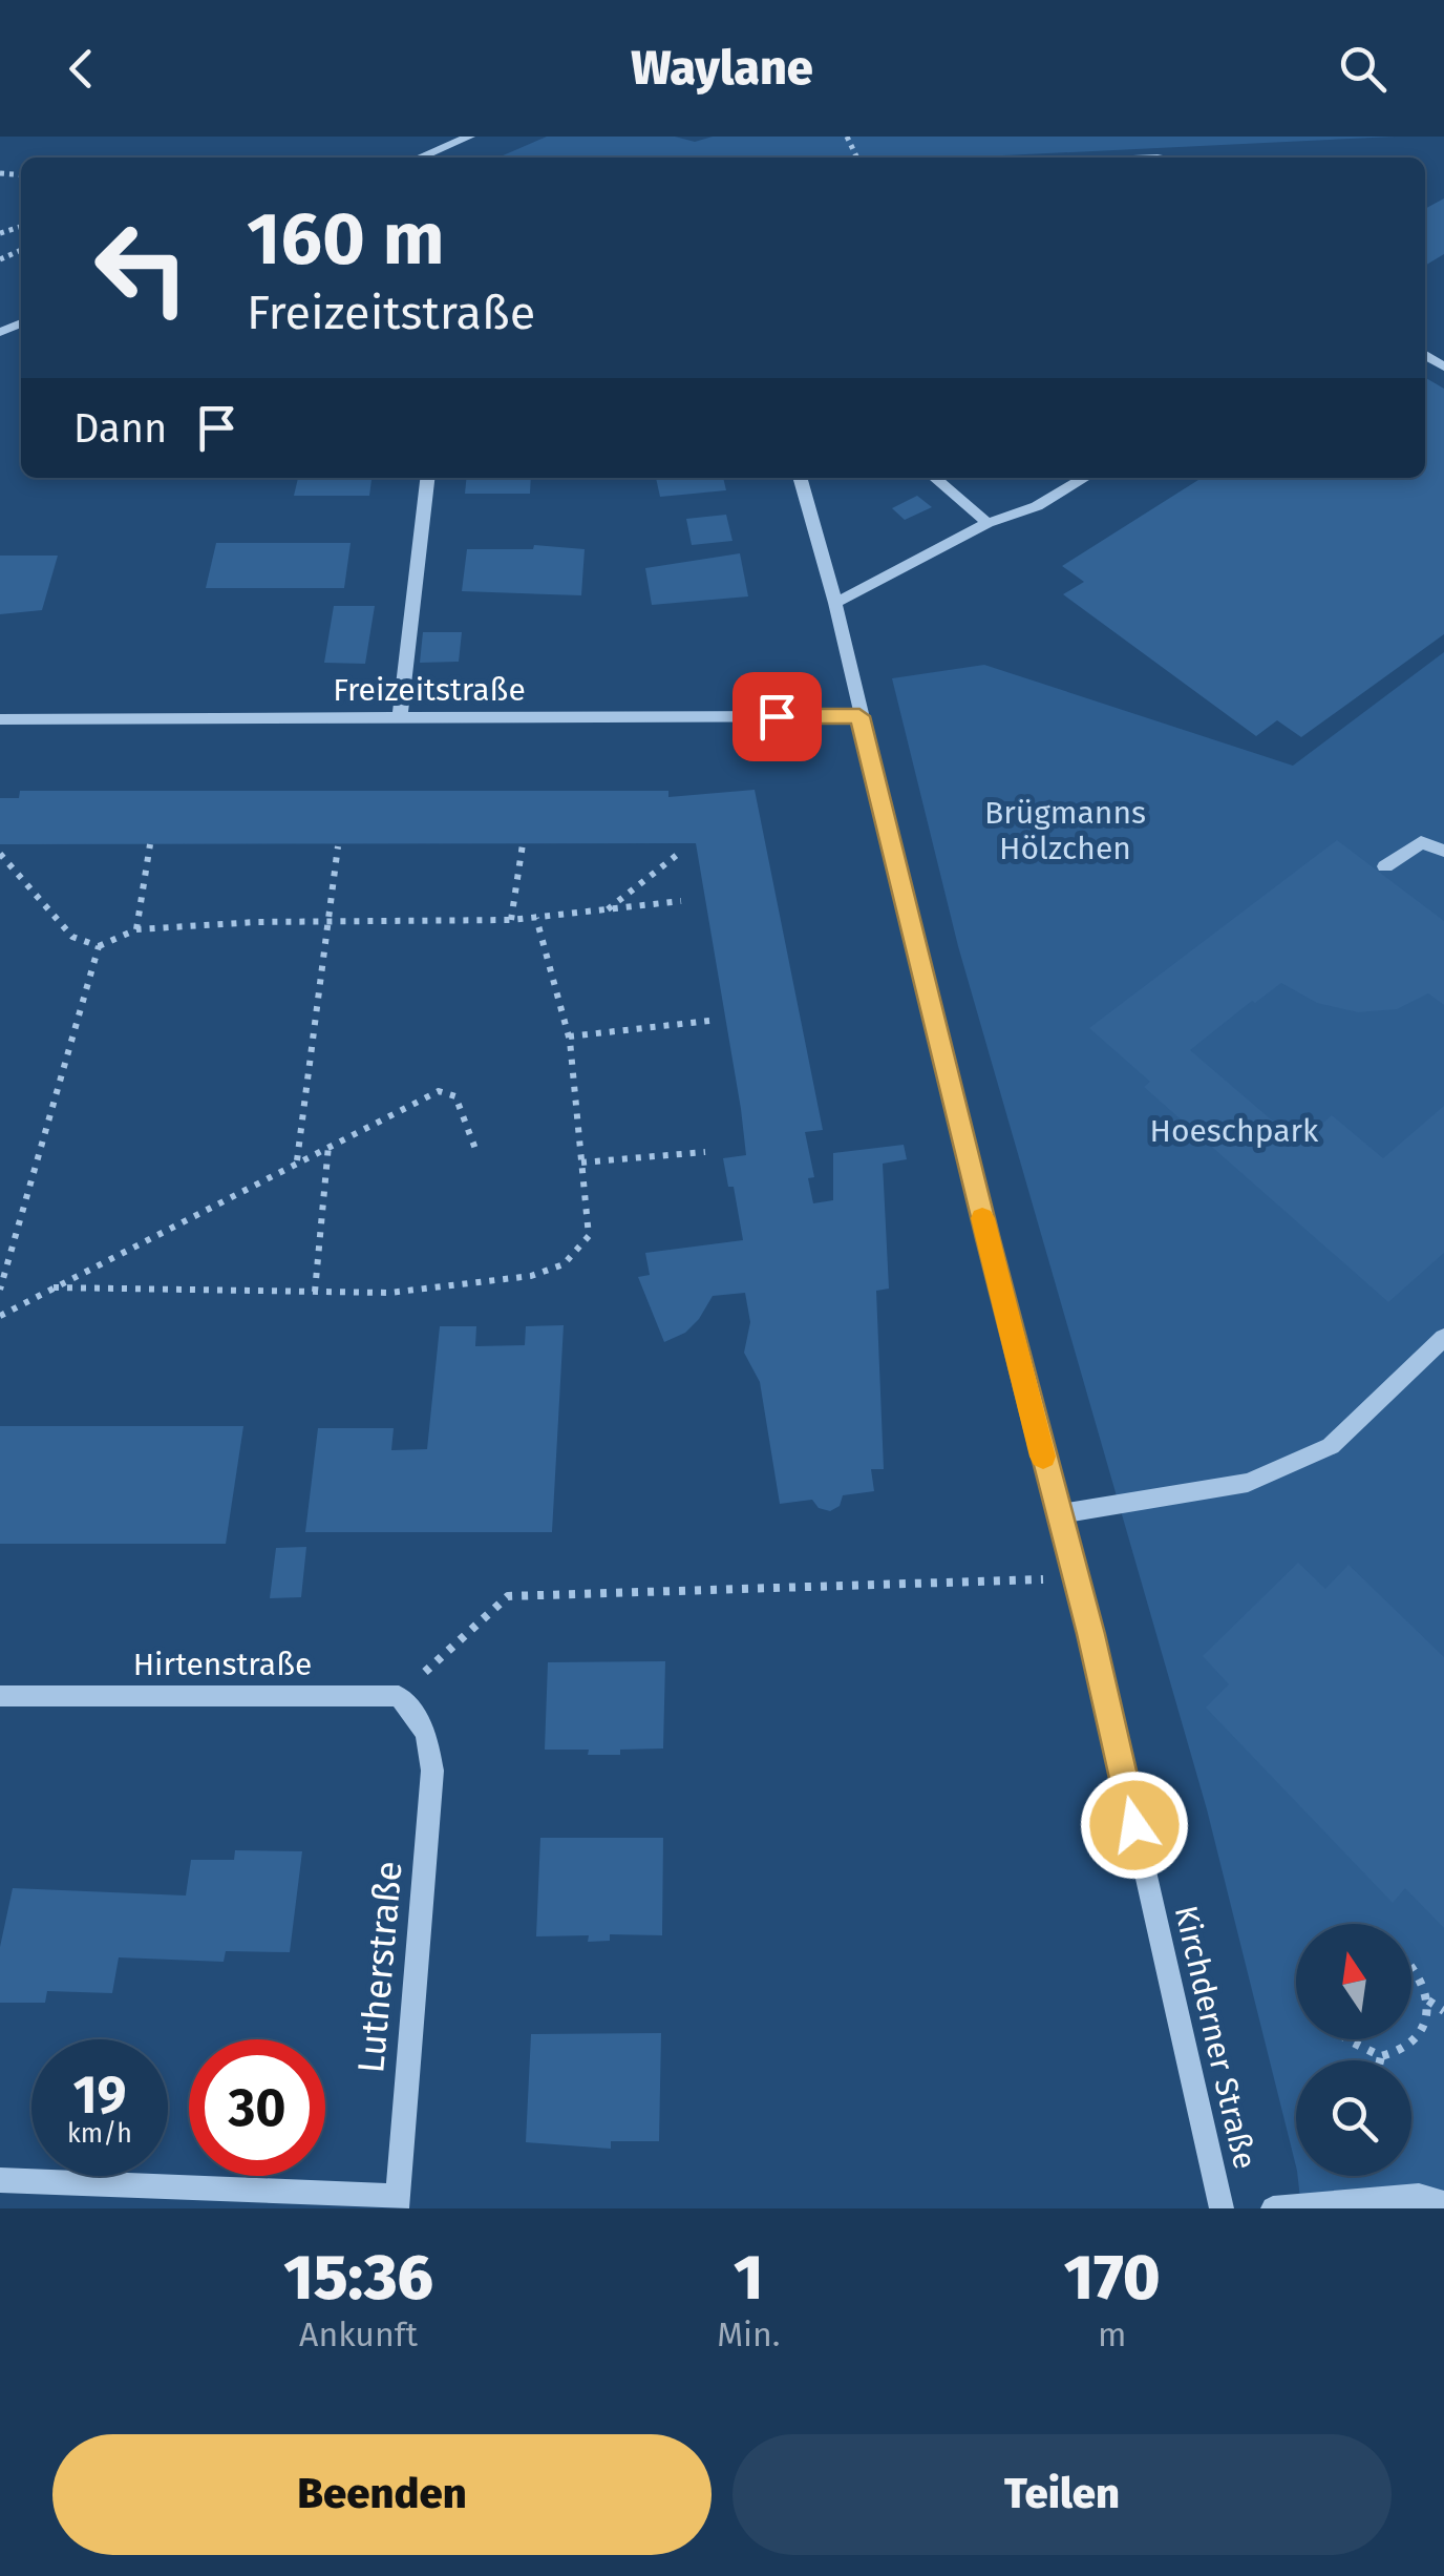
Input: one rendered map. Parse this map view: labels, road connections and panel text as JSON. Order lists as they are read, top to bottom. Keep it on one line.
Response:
{"streets":{"street":["Freizeitstraße","Hirtenstraße","Lutherstraße","Kirchderner Straße"]},"crossings":[["Freizeitstraße","Kirchderner Straße"],["Hirtenstraße","Lutherstraße"]],"parks":["Brügmanns Hölzchen","Hoeschpark"],"north":"top","page":{"header":"Waylane","turn":["160 m","Freizeitstraße"],"then":"Dann","speed":"19 km/h","limit":"30","eta":["15:36","Ankunft","1","Min.","170","m"],"buttons":["Beenden","Teilen"]}}
